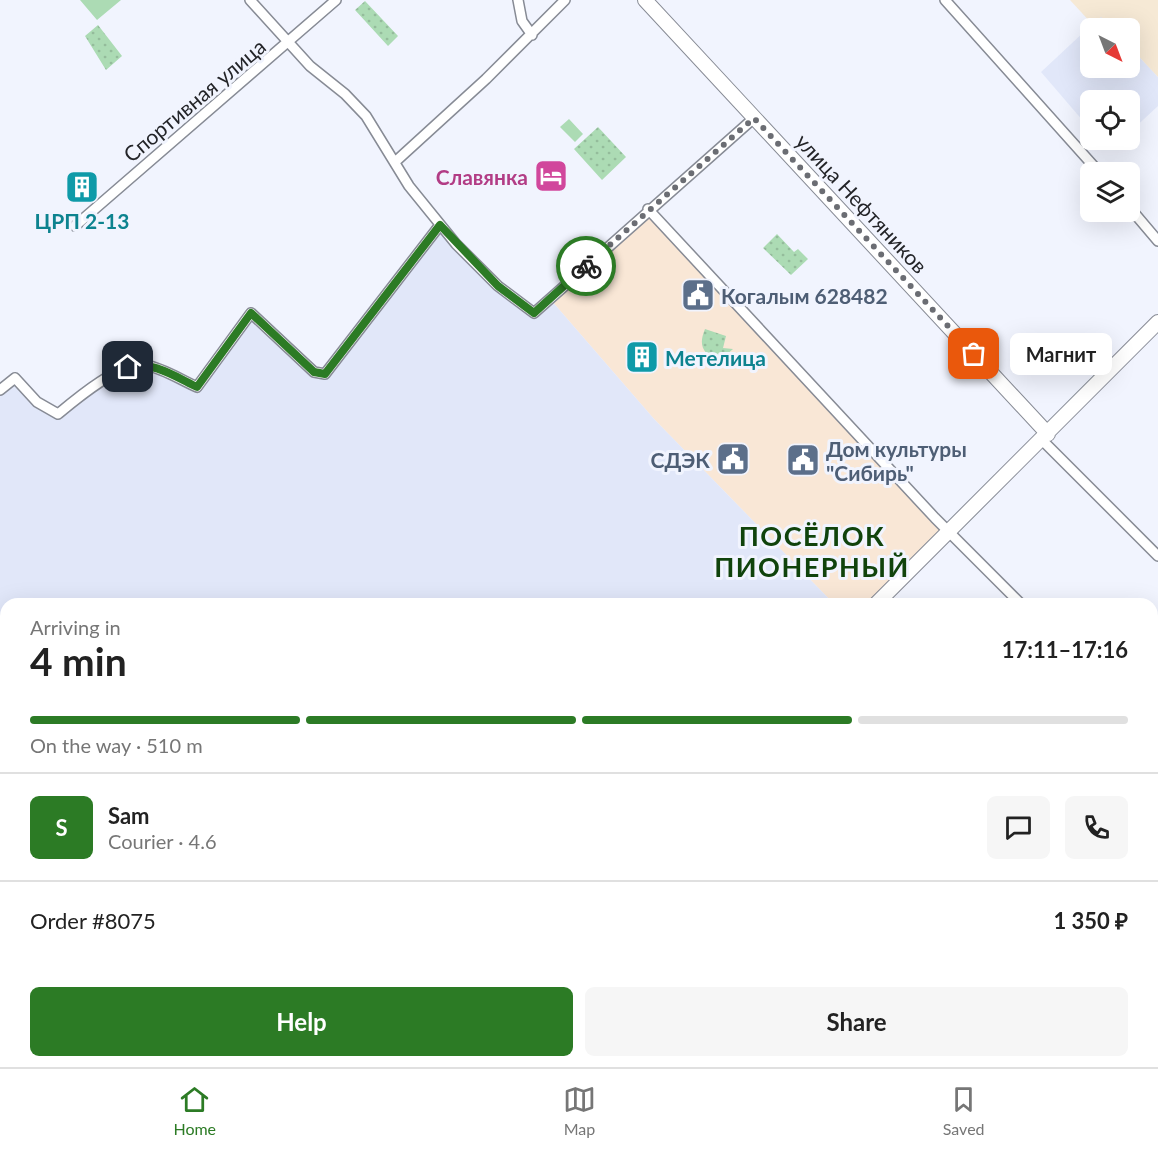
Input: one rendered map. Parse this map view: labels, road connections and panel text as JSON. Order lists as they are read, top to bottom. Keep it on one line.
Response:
{"streets":{"street":["Спортивная улица","улица Нефтяников"]},"districts":["ПОСЁЛОК ПИОНЕРНЫЙ"],"places":{"hotel":["Славянка"],"building":["ЦРП 2-13","Метелица"],"public building":["Когалым 628482","СДЭК","Дом культуры \"Сибирь\""],"other":["Магнит"]},"north":"bottom right","page":{"bubble":"Магнит","heading":["4 min","Arriving in","17:11–17:16"],"panel":["Sam","Courier · 4.6","Order #8075","1 350 ₽"],"bar":"On the way · 510 m","round":"S","buttons":["Help","Share"],"tabs":["Home","Map","Saved"]}}
